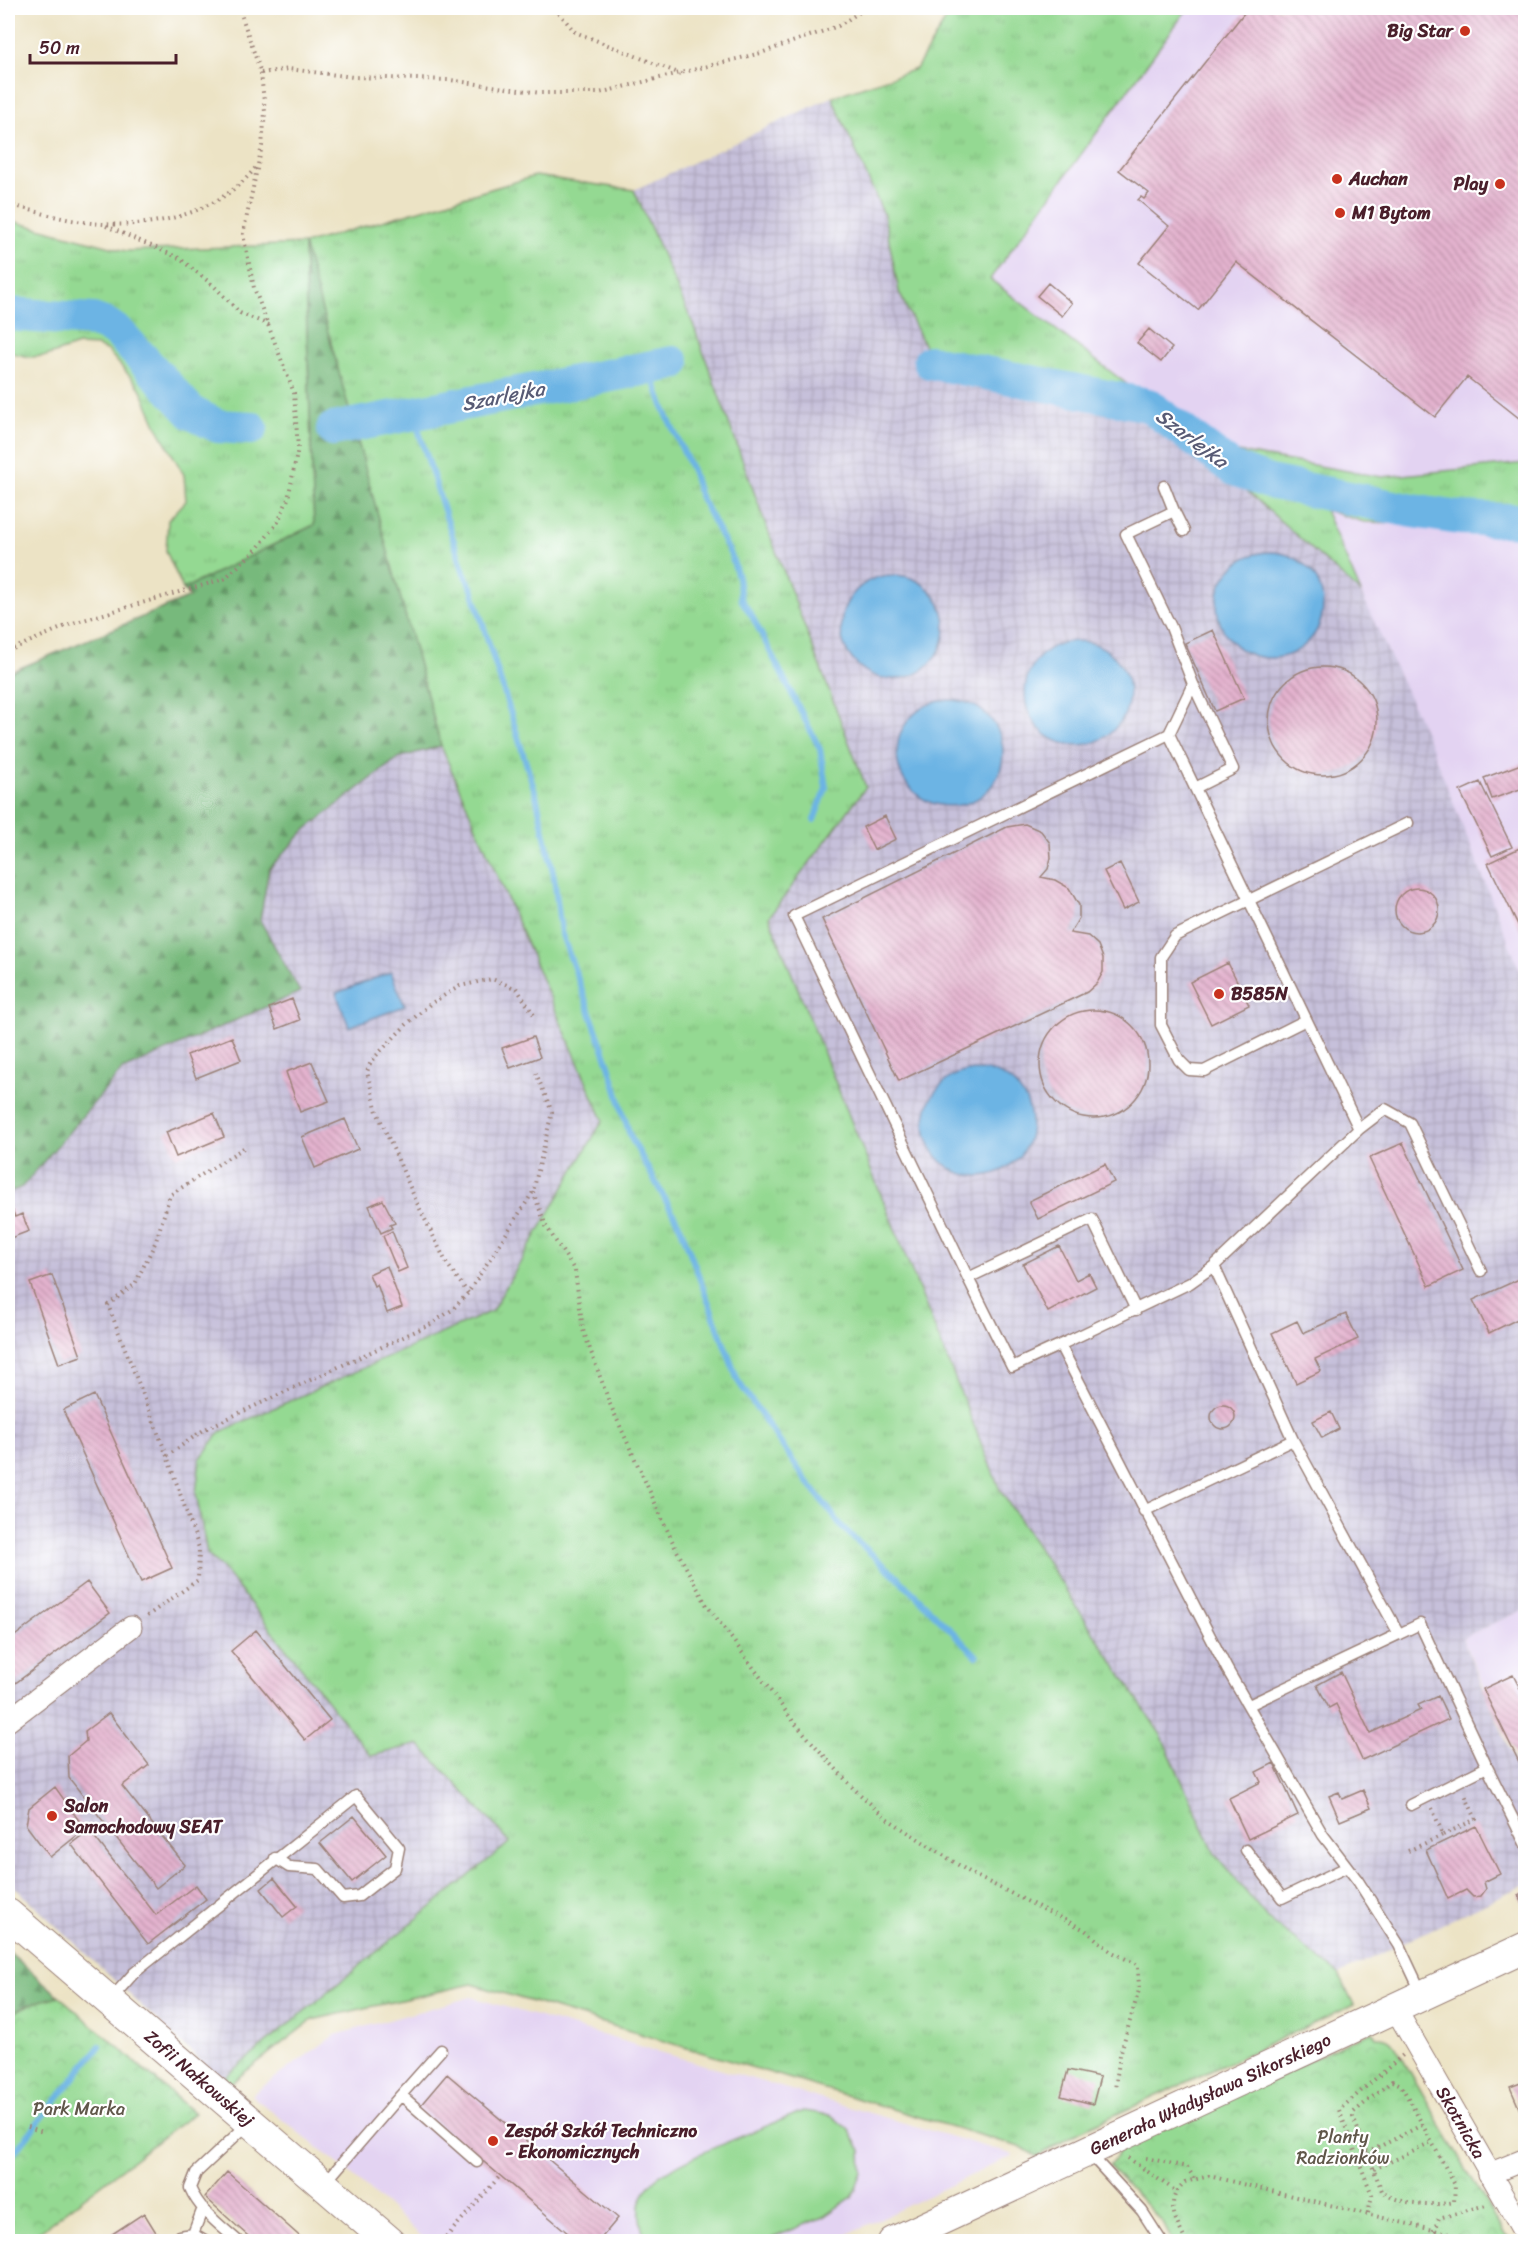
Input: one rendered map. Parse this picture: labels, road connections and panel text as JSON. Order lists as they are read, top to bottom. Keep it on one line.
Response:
{"streets":{"street":["Zofii Nałkowskiej","Generała Władysława Sikorskiego","Skotnicka"]},"crossings":[["Generała Władysława Sikorskiego","Skotnicka"]],"water":["Szarlejka"],"parks":["Park Marka","Planty Radzionków"],"places":["Big Star","Auchan","Play","M1 Bytom","B585N","Salon Samochodowy SEAT","Zespół Szkół Techniczno - Ekonomicznych"],"scale_bar":"50 m"}
